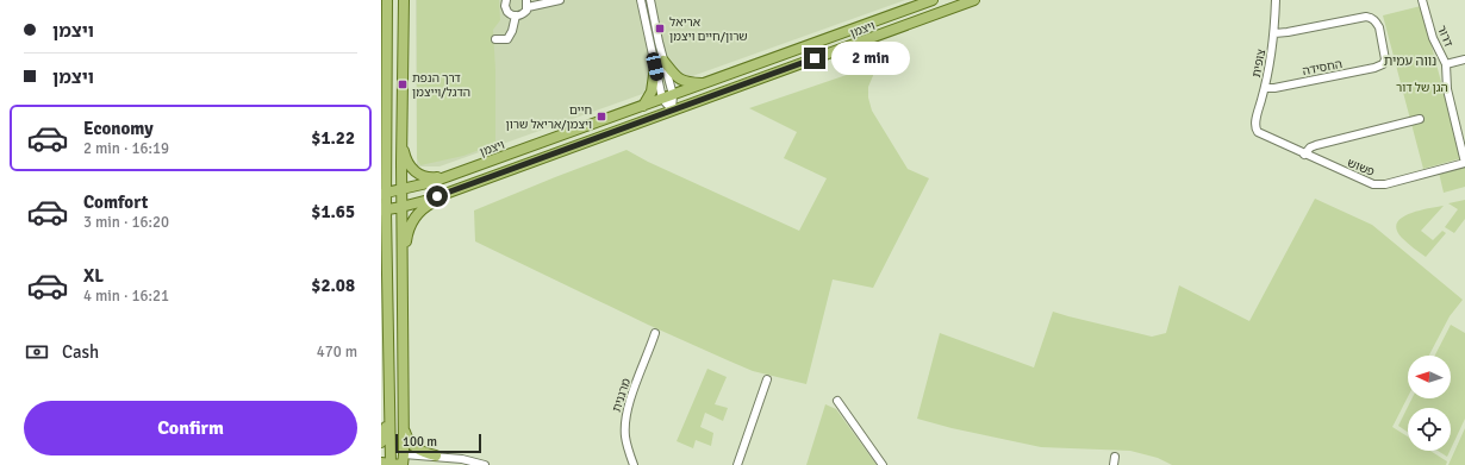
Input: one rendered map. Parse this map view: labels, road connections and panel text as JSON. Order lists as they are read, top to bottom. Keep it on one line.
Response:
{"streets":{"main road":["ויצמן"],"street":["דרור","צופית","החסידה","פשוש","מרגנית"]},"crossings":[["דרור","פשוש"],["צופית","החסידה"],["צופית","פשוש"]],"districts":["נווה עמית"],"parks":["הגן של דור"],"places":{"transit":["אריאל שרון/חיים ויצמן","דרך הנפת הדגל/וייצמן","חיים ויצמן/אריאל שרון"]},"scale_bar":"100 m","north":"left","page":{"banner":["ויצמן","ויצמן"],"bubble":"2 min","list":[{"name":"Economy","note":"2 min · 16:19","value":"$1.22"},{"name":"Comfort","note":"3 min · 16:20","value":"$1.65"},{"name":"XL","note":"4 min · 16:21","value":"$2.08"}],"pay":["Cash","470 m"],"buttons":"Confirm","scale":"100 m"}}
